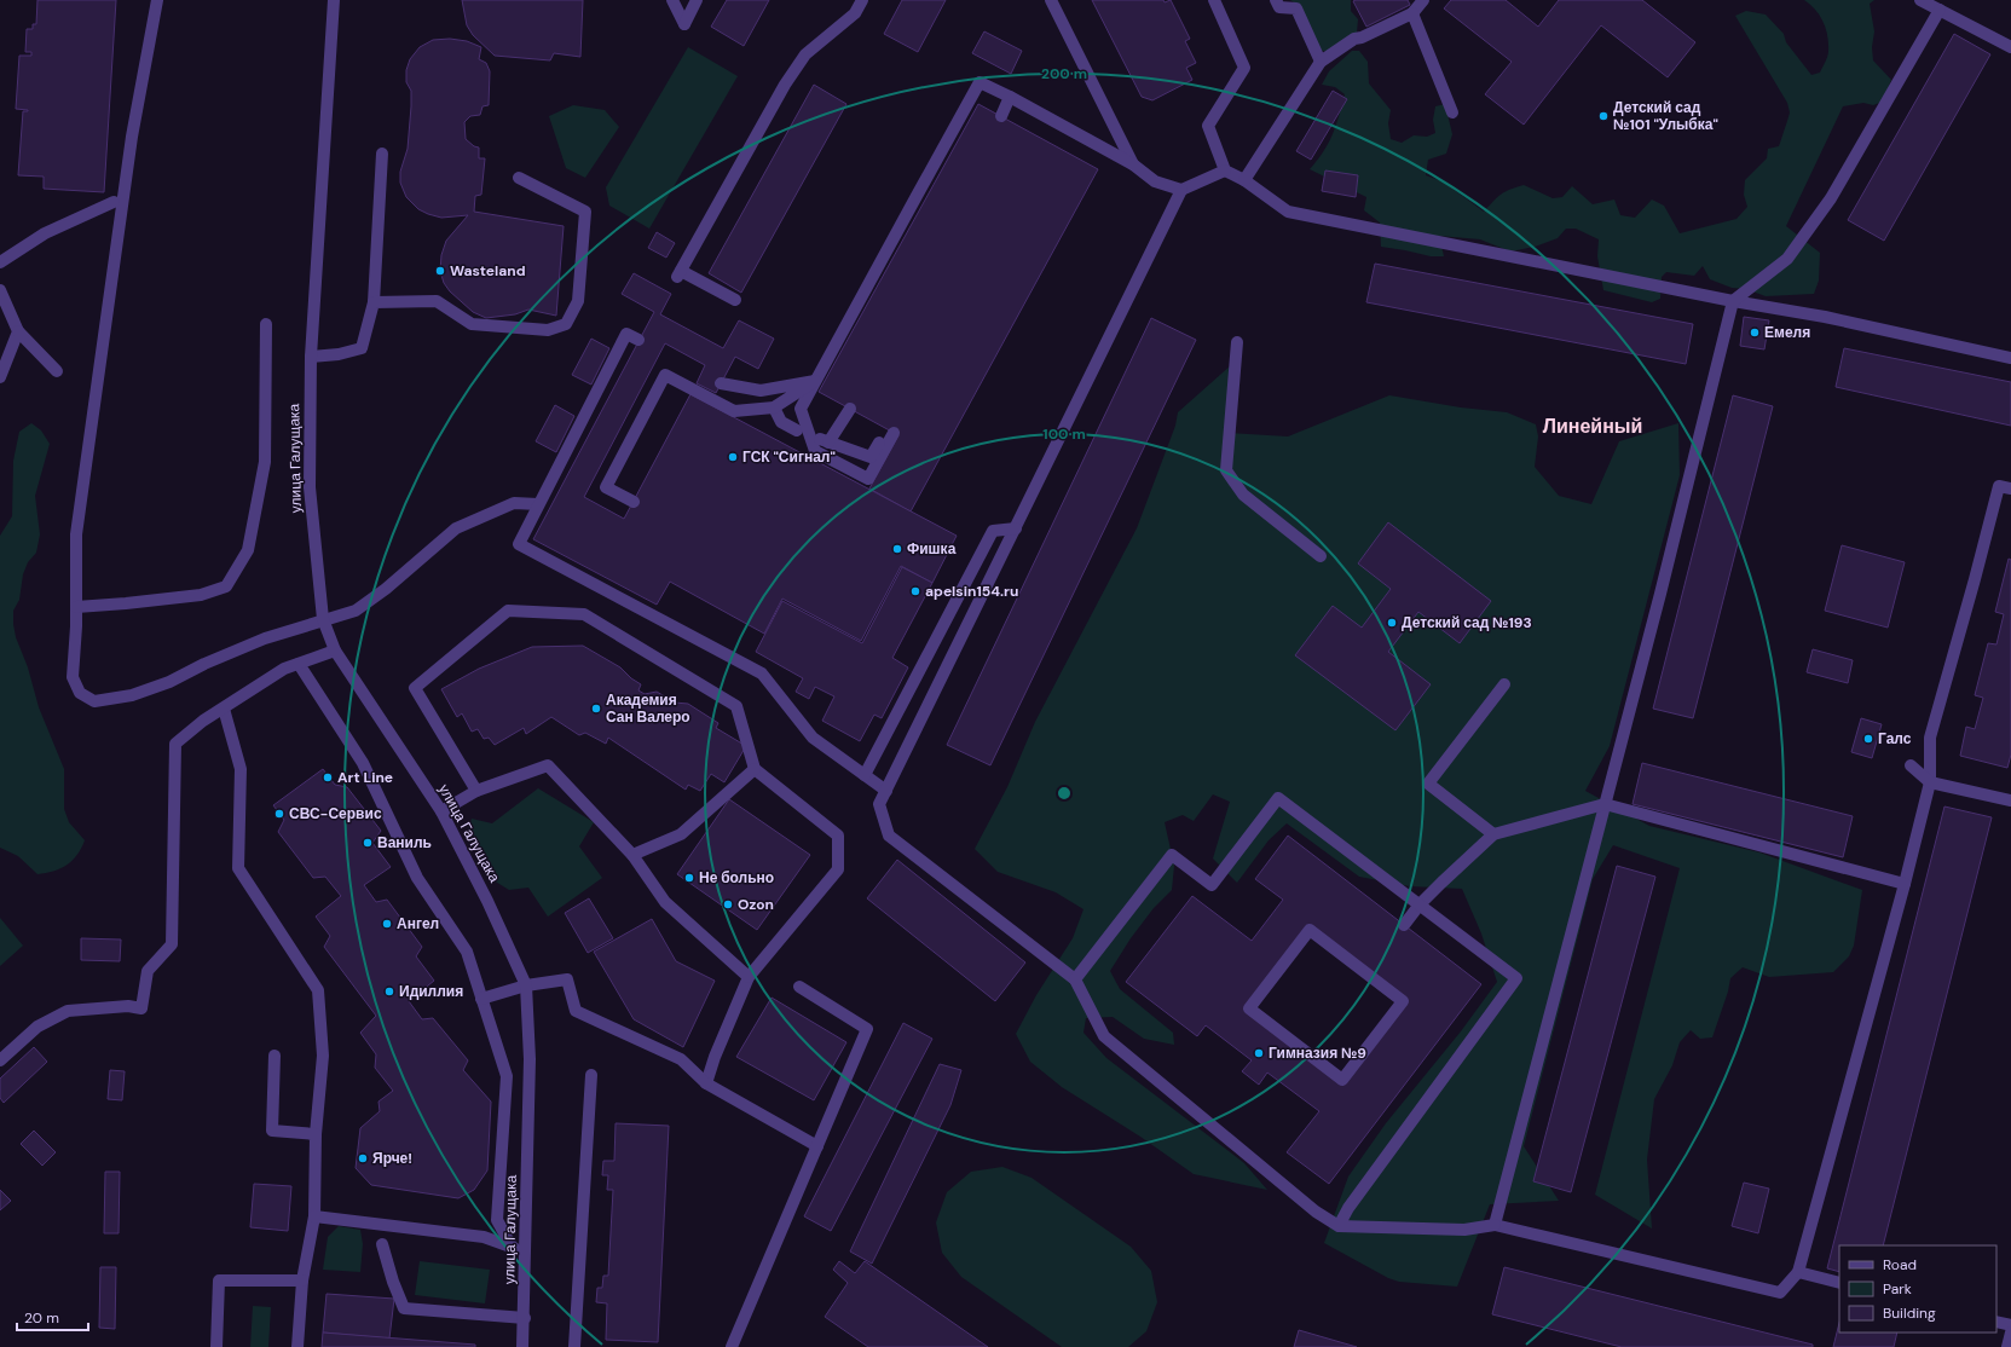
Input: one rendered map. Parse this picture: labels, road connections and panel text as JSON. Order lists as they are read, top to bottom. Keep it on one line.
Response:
{"streets":{"street":["улица Галущака"]},"districts":["Линейный"],"places":["Детский сад №101 \"Улыбка\"","Wasteland","Емеля","ГСК \"Сигнал\"","Фишка","apelsin154.ru","Детский сад №193","Академия Сан Валеро","Галс","Art Line","СВС-Сервис","Ваниль","Не больно","Ozon","Ангел","Идиллия","Гимназия №9","Ярче!"],"legend":["Road","Park","Building"],"scale_bar":"20 m","rings":["200 m","100 m"]}
